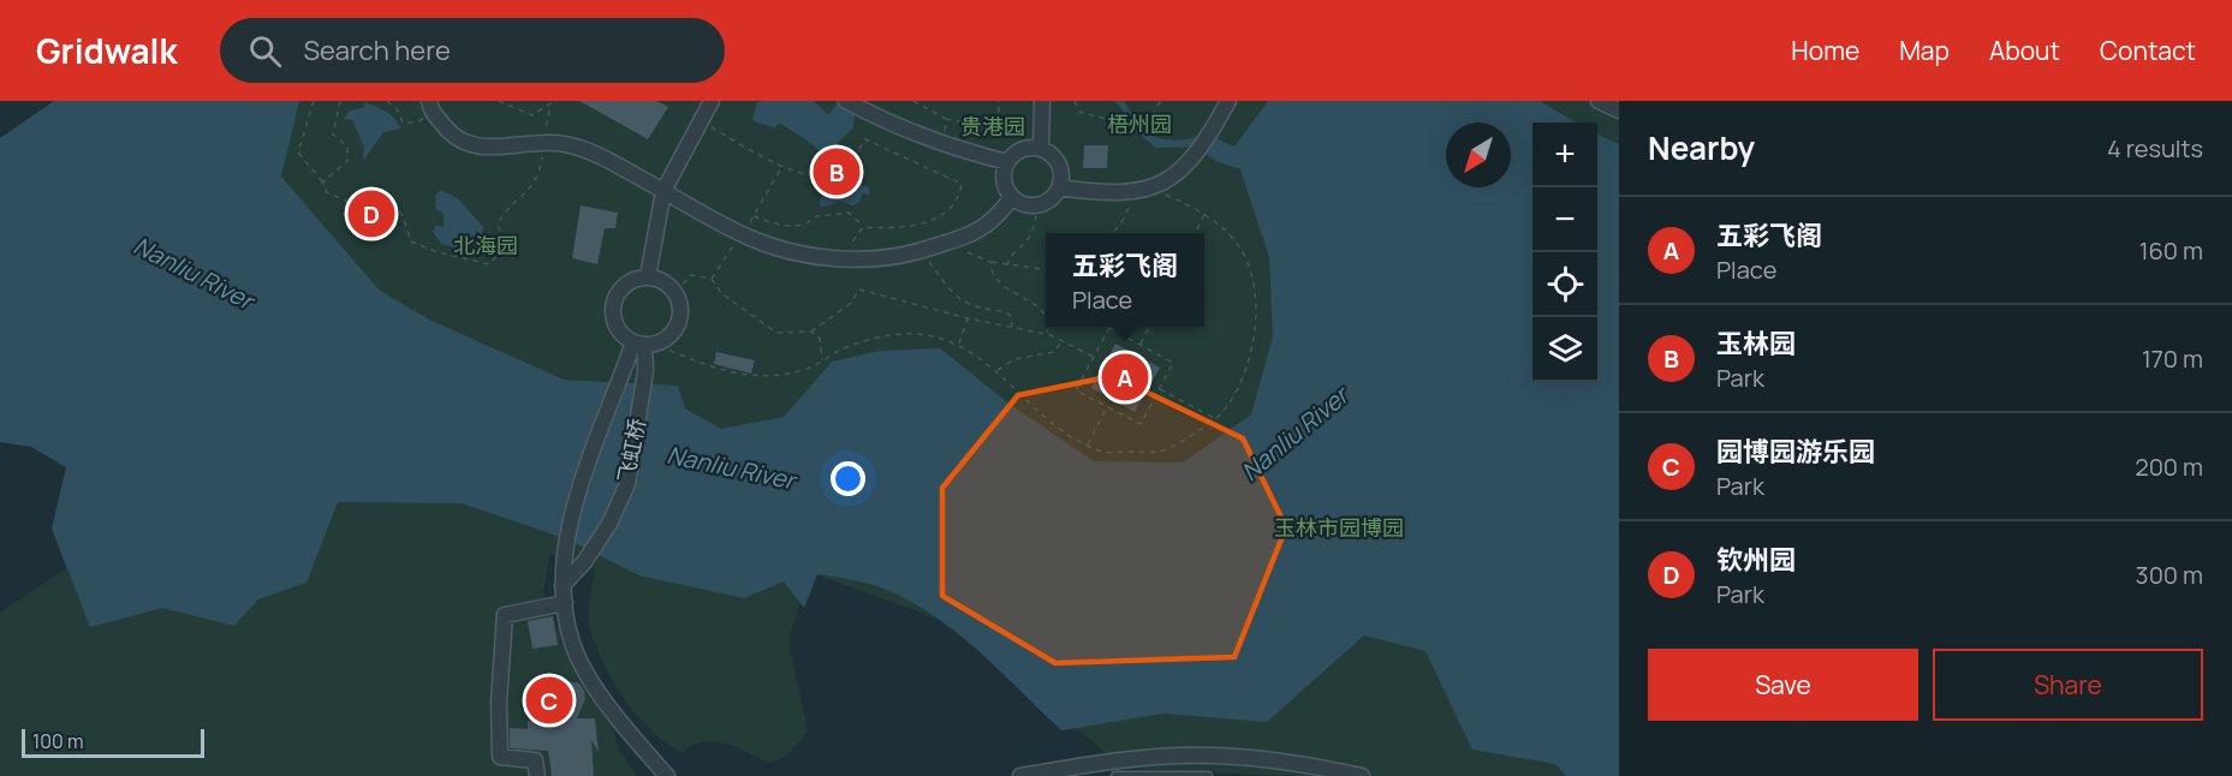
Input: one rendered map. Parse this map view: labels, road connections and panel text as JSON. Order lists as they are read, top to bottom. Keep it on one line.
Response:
{"streets":{"street":["飞虹桥"]},"water":["Nanliu River"],"parks":["梧州园","贵港园","北海园","玉林市园博园"],"scale_bar":"100 m","north":"bottom left","page":{"header":"Gridwalk","search":"Search here","nav":["Home","Map","About","Contact"],"heading":["Nearby","4 results"],"map_buttons":["+","−"],"pins":["B","D","A","C"],"list":[{"mark":"A","name":"五彩飞阁","note":"Place","value":"160 m"},{"mark":"B","name":"玉林园","note":"Park","value":"170 m"},{"mark":"C","name":"园博园游乐园","note":"Park","value":"200 m"},{"mark":"D","name":"钦州园","note":"Park","value":"300 m"}],"popup":["五彩飞阁","Place"],"buttons":["Save","Share"],"scale":"100 m"}}
